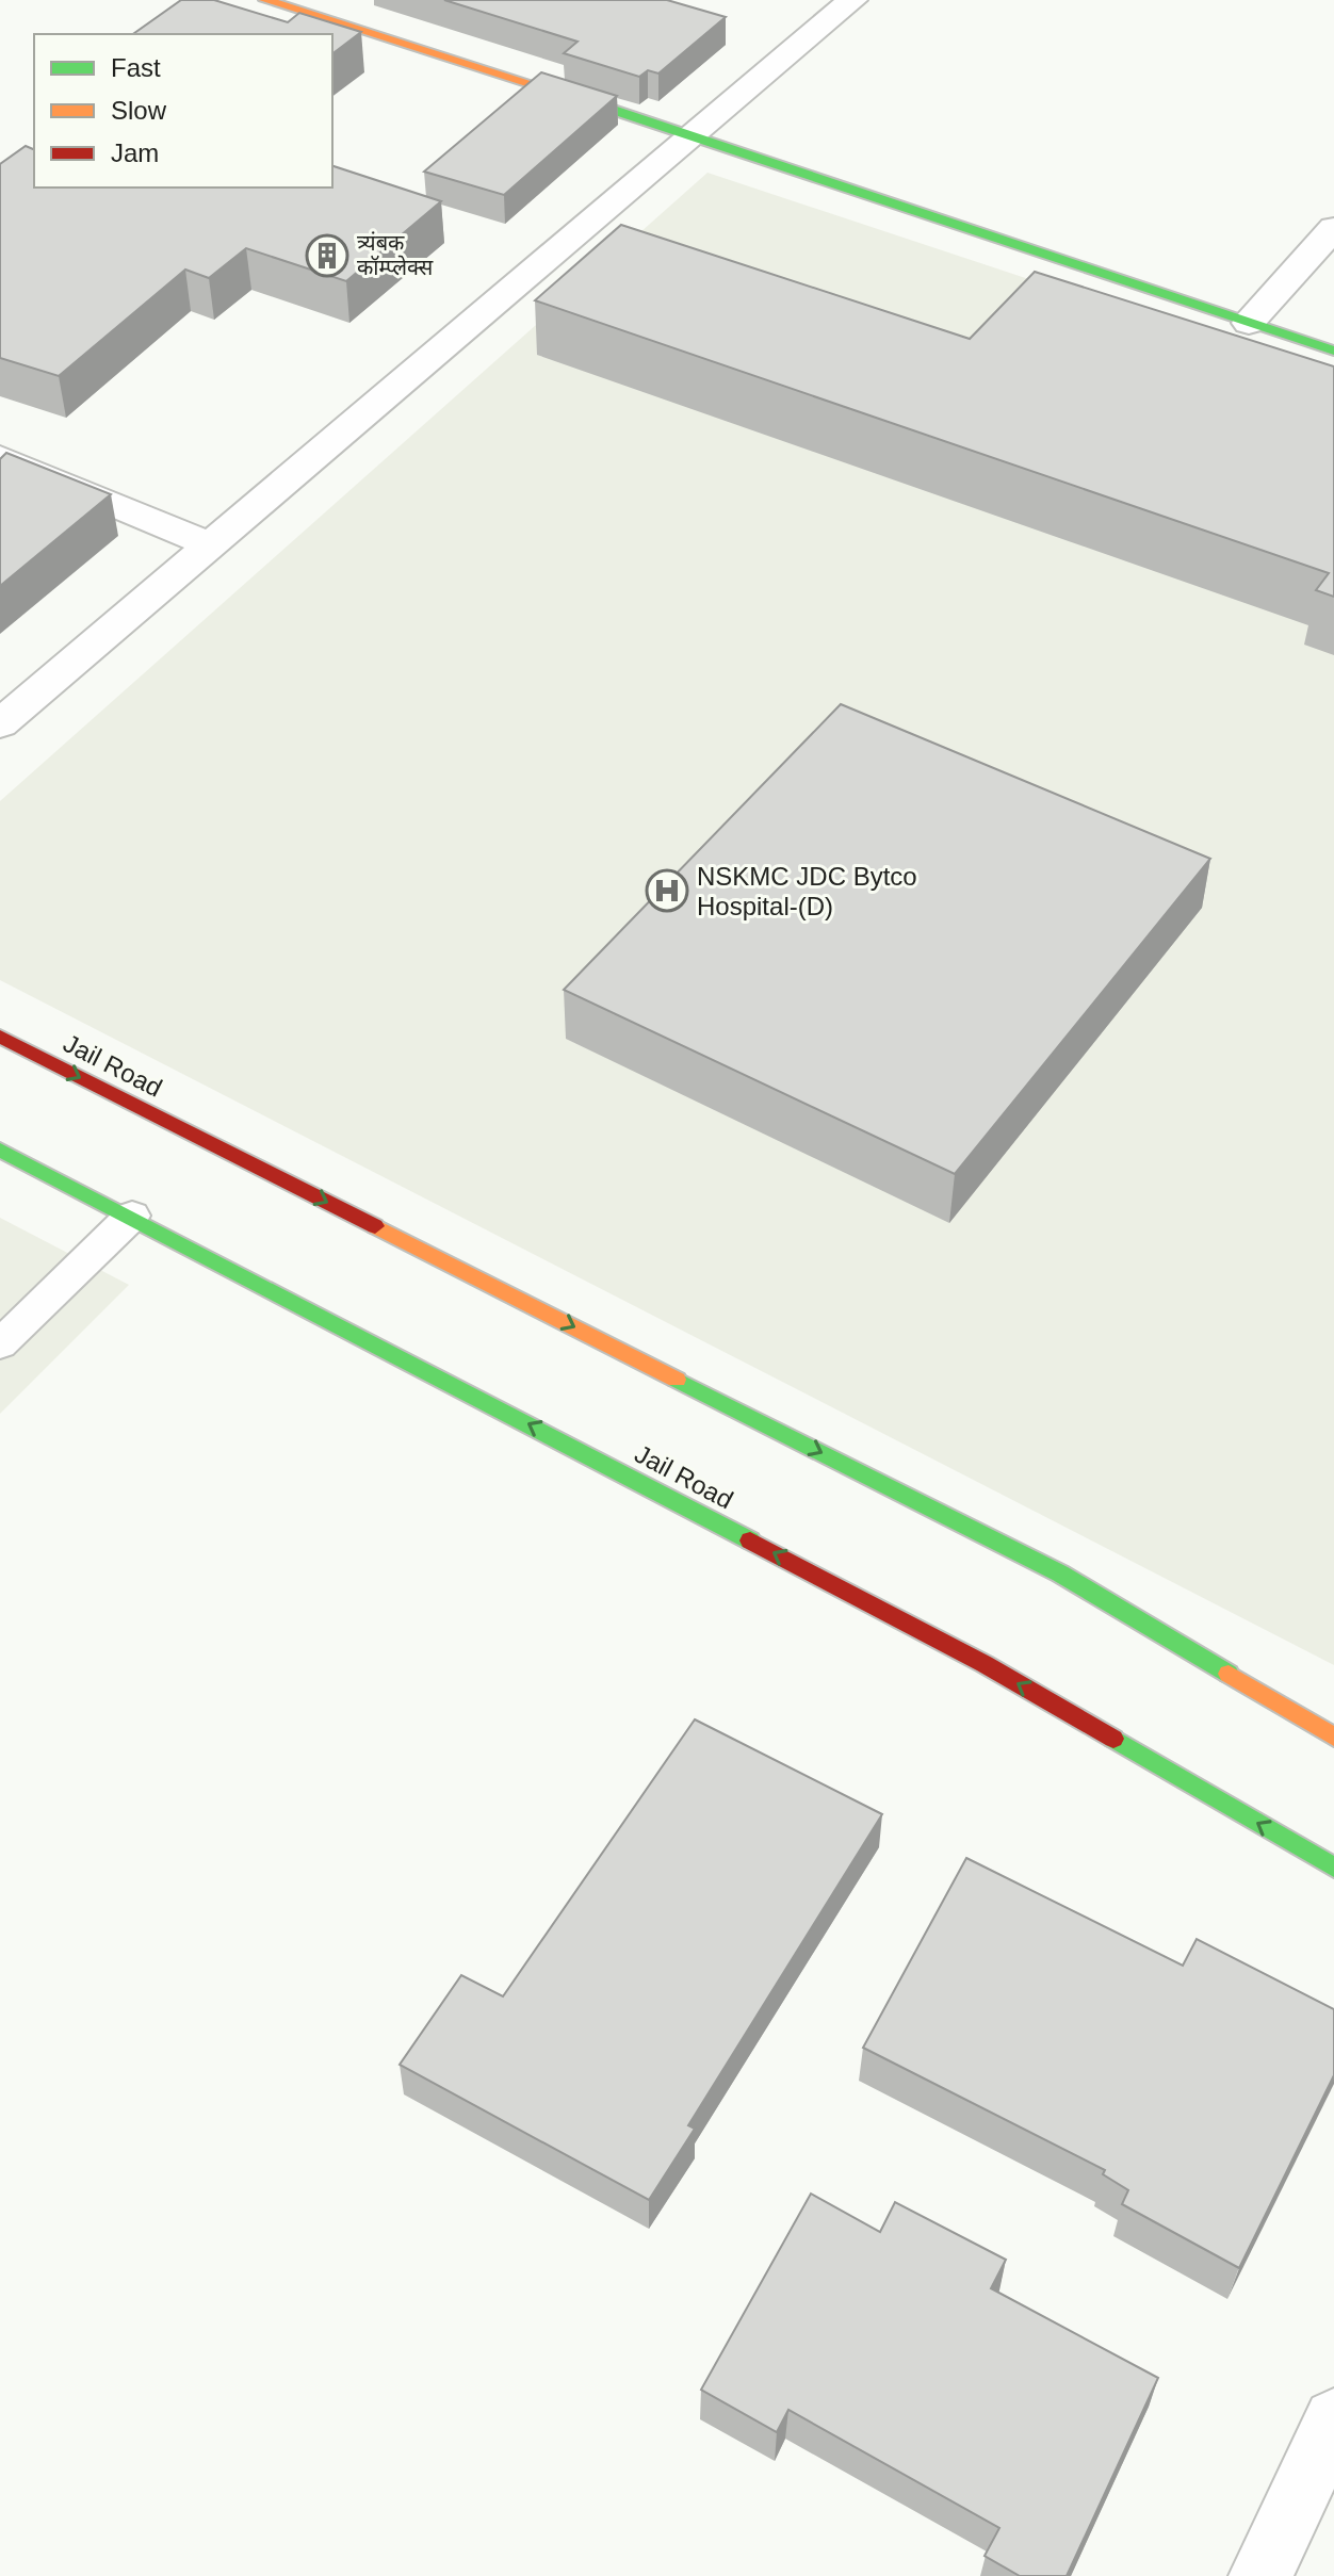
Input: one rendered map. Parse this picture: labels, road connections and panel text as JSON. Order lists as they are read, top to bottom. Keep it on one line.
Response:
{"streets":{"main road":["Jail Road"]},"places":{"building":["त्र्यंबक कॉम्प्लेक्स"],"hospital":["NSKMC JDC Bytco Hospital-(D)"]},"legend":["Fast","Slow","Jam"]}
